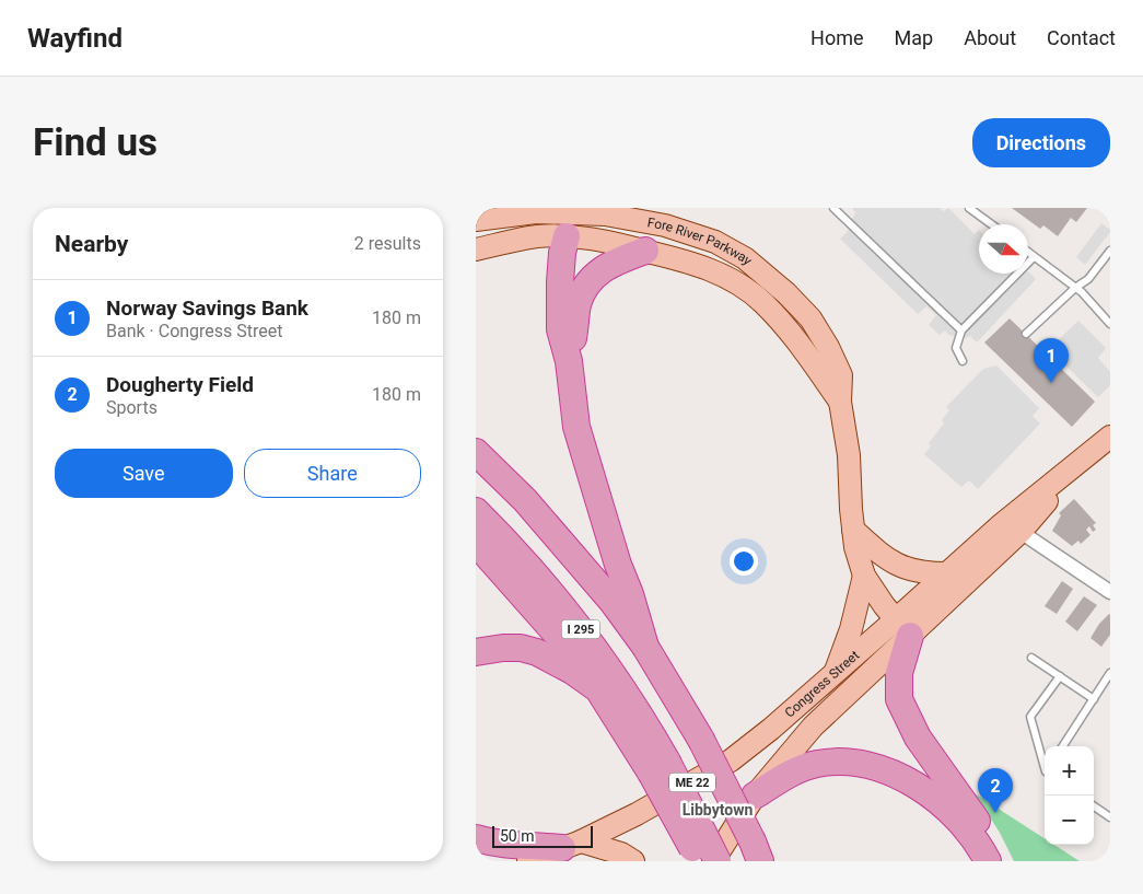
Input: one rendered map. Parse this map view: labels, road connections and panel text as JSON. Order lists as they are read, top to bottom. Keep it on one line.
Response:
{"streets":{"highway":["I 295"],"main road":["Fore River Parkway","Congress Street","ME 22"]},"crossings":[["Fore River Parkway","Congress Street"],["I 295","Congress Street"]],"districts":["Libbytown"],"scale_bar":"50 m","north":"right","page":{"header":"Wayfind","nav":["Home","Map","About","Contact"],"buttons":["Directions",["Save","Share"]],"title":"Find us","heading":["Nearby","2 results"],"list":[{"mark":"1","name":"Norway Savings Bank","note":"Bank · Congress Street","value":"180 m"},{"mark":"2","name":"Dougherty Field","note":"Sports","value":"180 m"}],"pins":["1","2"],"map_buttons":["+","−"],"scale":"50 m"}}
